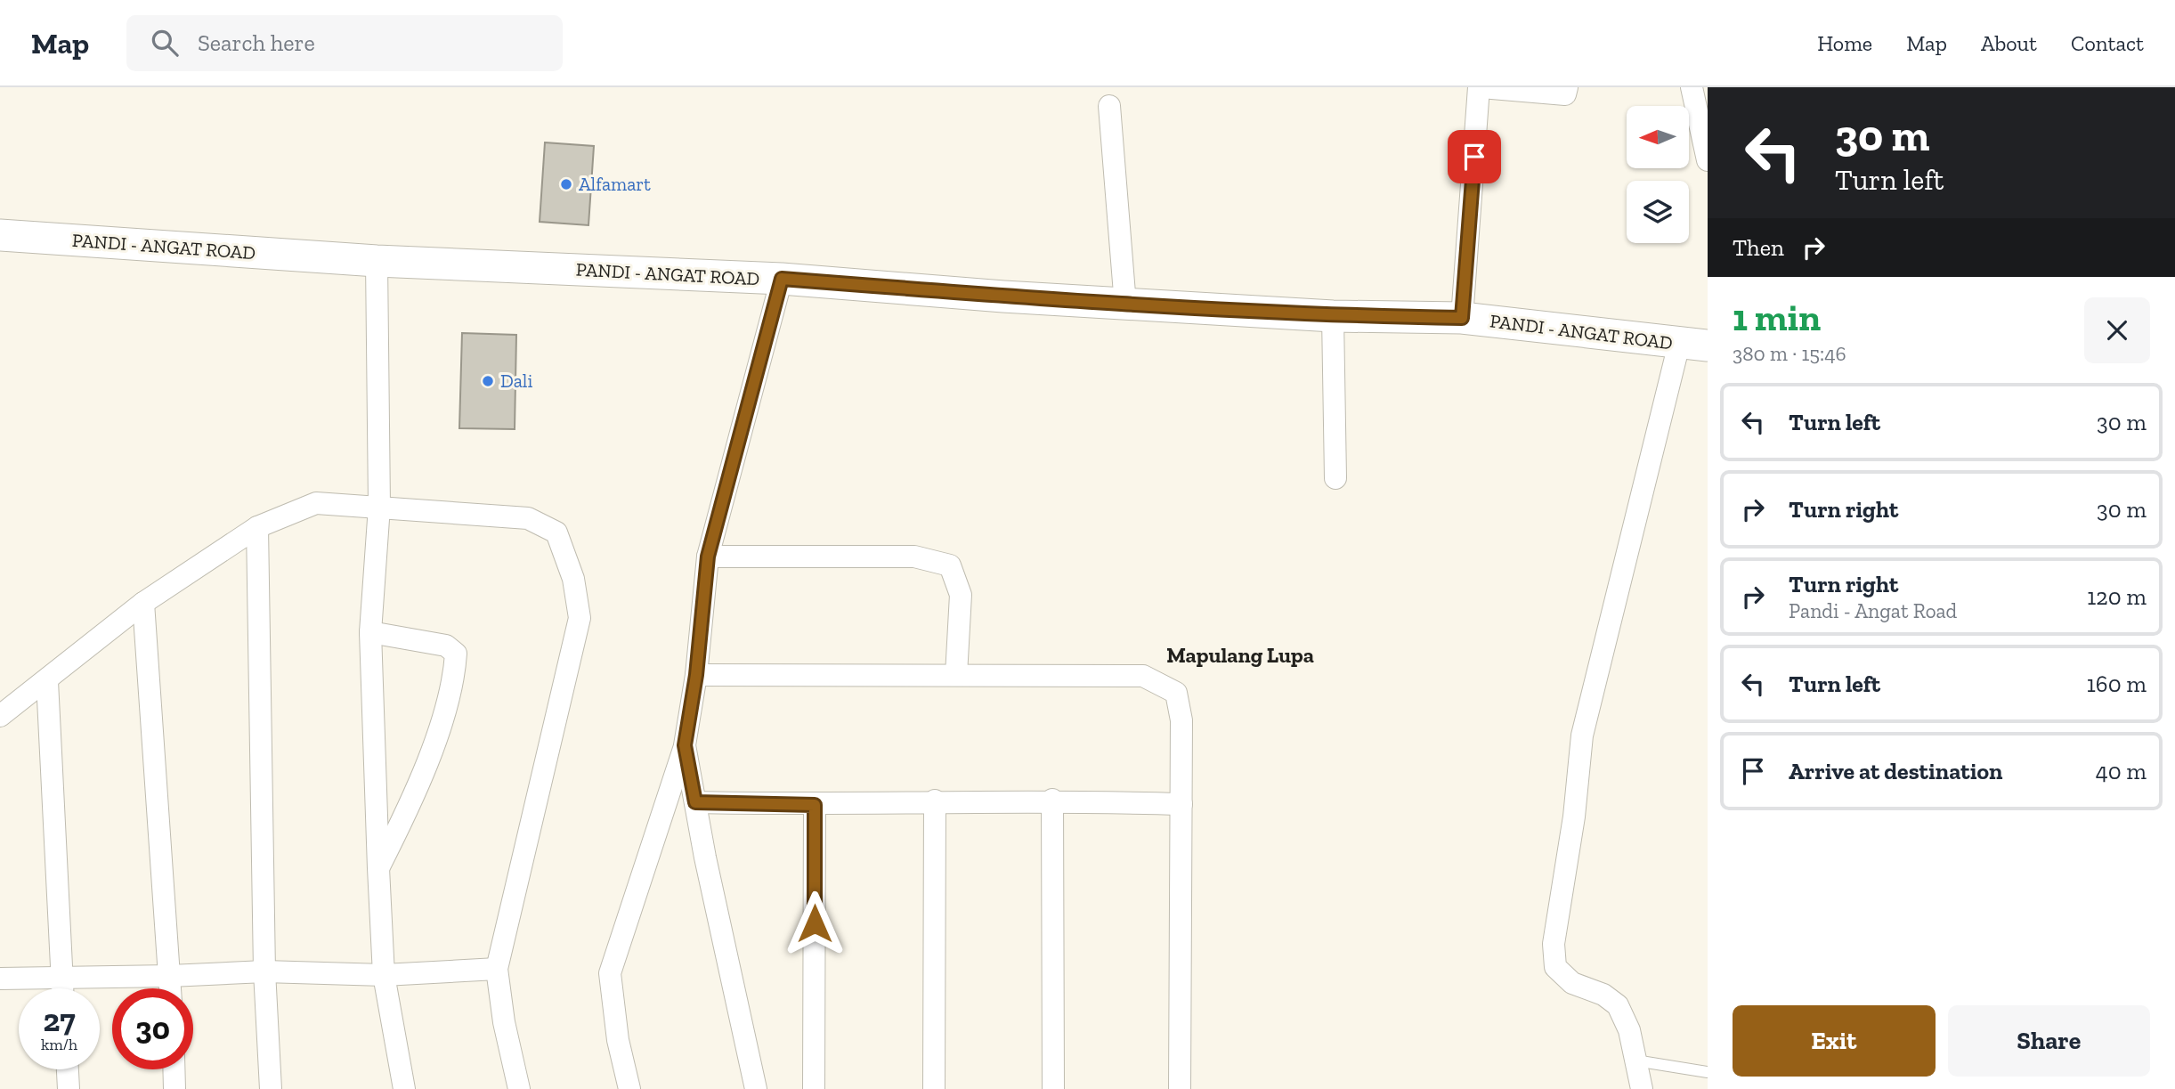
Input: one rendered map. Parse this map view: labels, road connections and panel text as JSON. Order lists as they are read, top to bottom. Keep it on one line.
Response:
{"streets":{"main road":["PANDI - ANGAT ROAD"]},"districts":["Mapulang Lupa"],"places":["Alfamart","Dali"],"north":"left","page":{"header":"Map","search":"Search here","nav":["Home","Map","About","Contact"],"turn":["30 m","Turn left"],"then":"Then","heading":["1 min","380 m · 15:46"],"list":[{"name":"Turn left","value":"30 m"},{"name":"Turn right","value":"30 m"},{"name":"Turn right","note":"Pandi - Angat Road","value":"120 m"},{"name":"Turn left","value":"160 m"},{"name":"Arrive at destination","value":"40 m"}],"speed":"27 km/h","limit":"30","buttons":["Exit","Share"]}}
